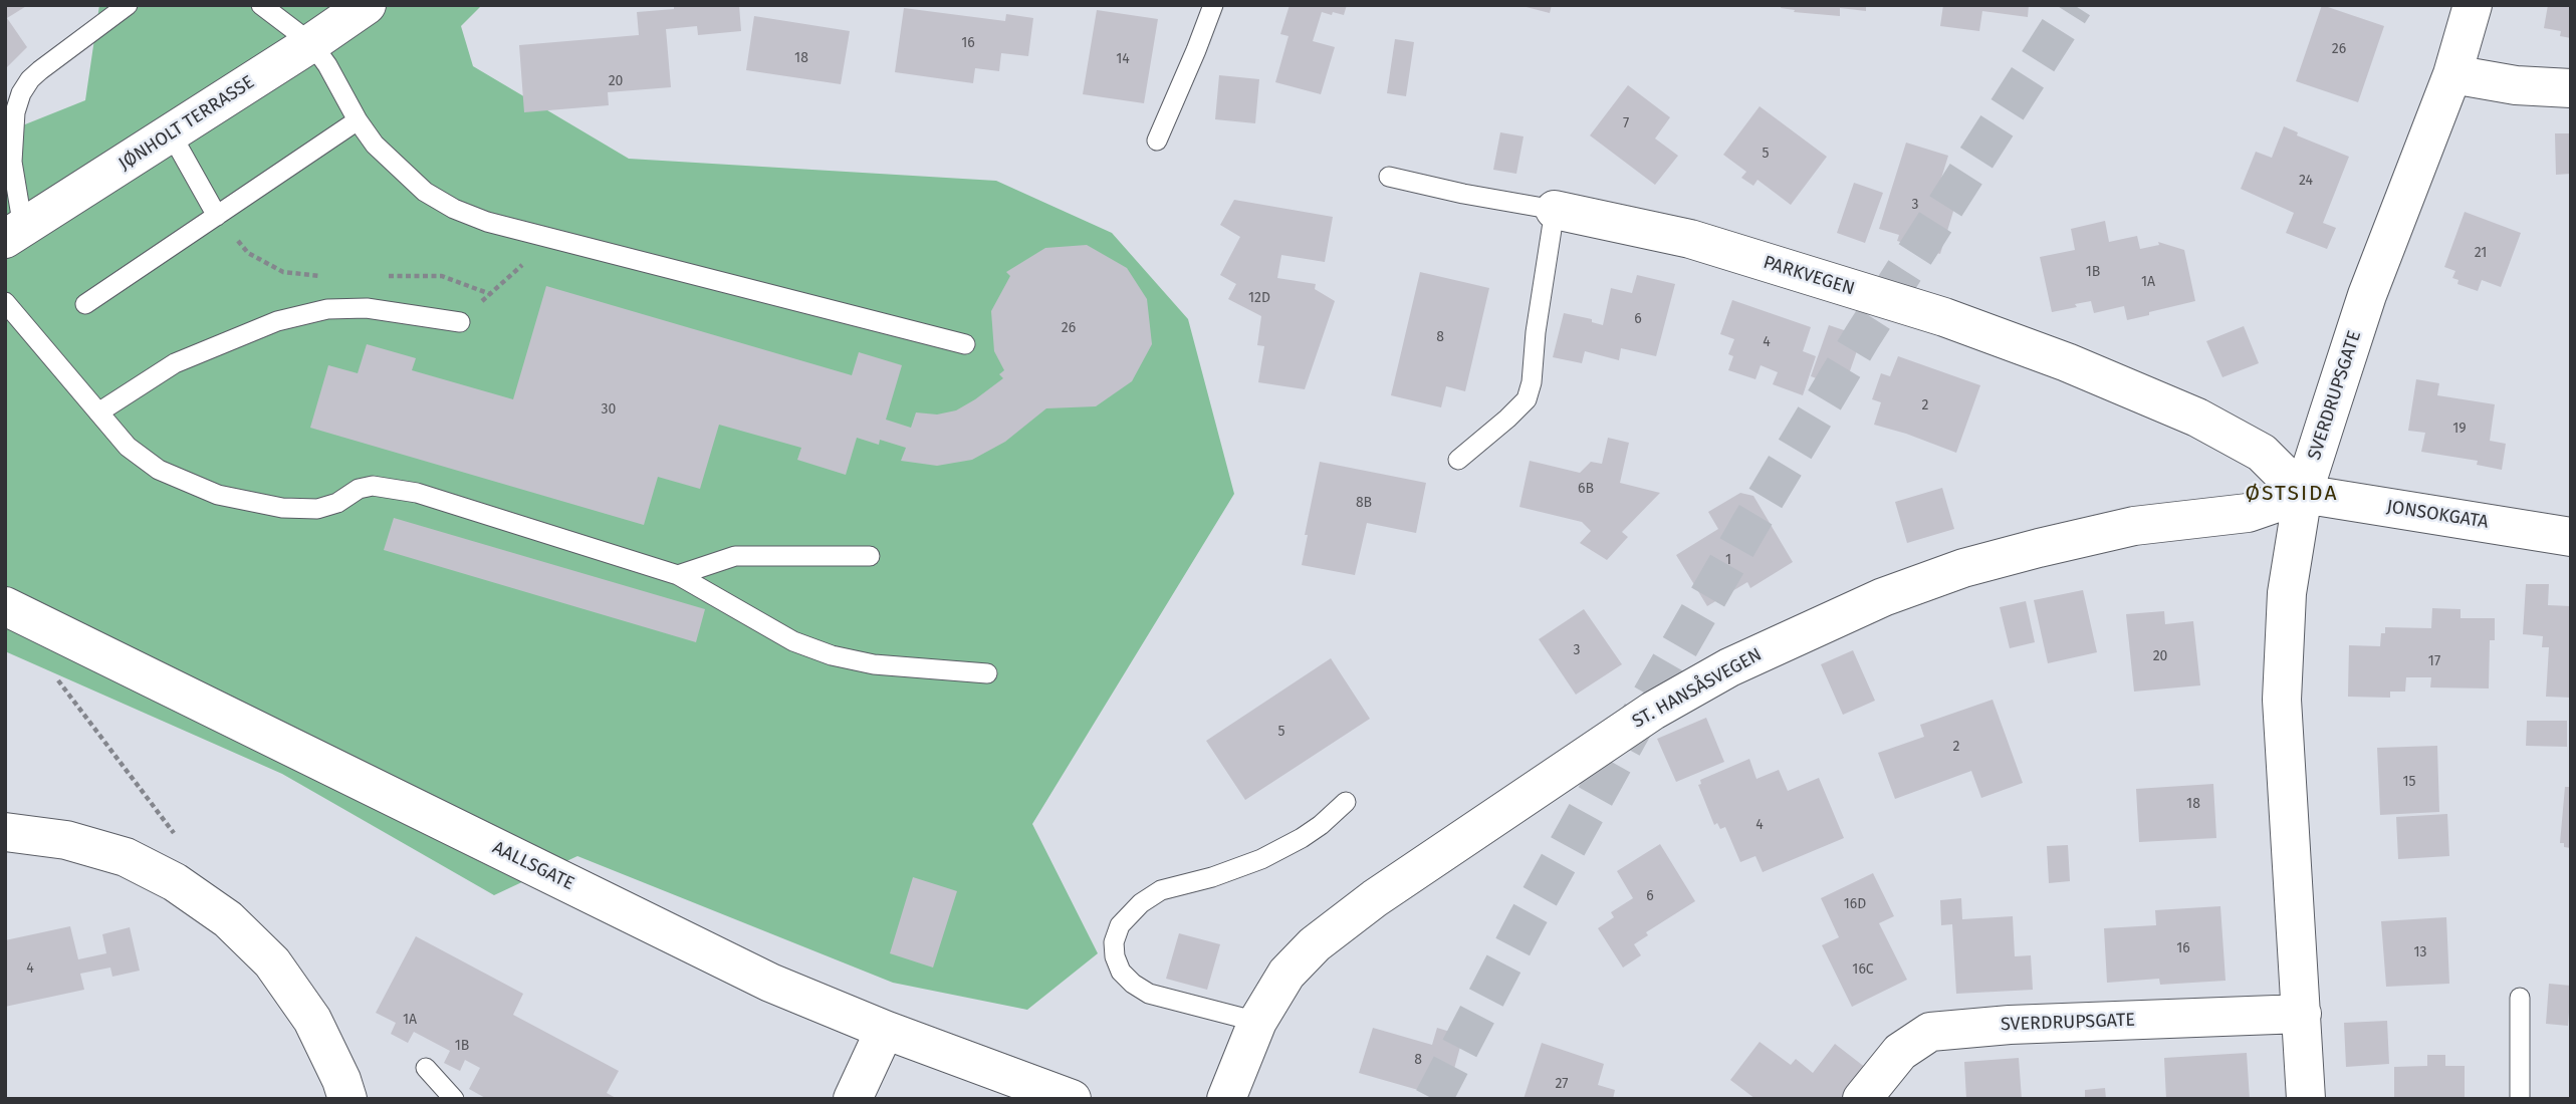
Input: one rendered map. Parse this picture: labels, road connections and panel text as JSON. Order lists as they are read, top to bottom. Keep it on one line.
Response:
{"streets":{"street":["JØNHOLT TERRASSE","PARKVEGEN","SVERDRUPSGATE","JONSOKGATA","ST. HANSÅSVEGEN","AALLSGATE"]},"crossings":[["PARKVEGEN","SVERDRUPSGATE"],["PARKVEGEN","JONSOKGATA"],["PARKVEGEN","ST. HANSÅSVEGEN"],["SVERDRUPSGATE","JONSOKGATA"],["SVERDRUPSGATE","ST. HANSÅSVEGEN"],["JONSOKGATA","ST. HANSÅSVEGEN"]],"districts":["ØSTSIDA"],"house_numbers":["16","26","18","14","20","7","5","24","3","21","1B","1A","12D","6","26","8","4","2","30","19","6B","8B","1","3","20","17","5","2","15","18","4","6","16D","16","13","4","16C","1A","1B","8","27"]}
